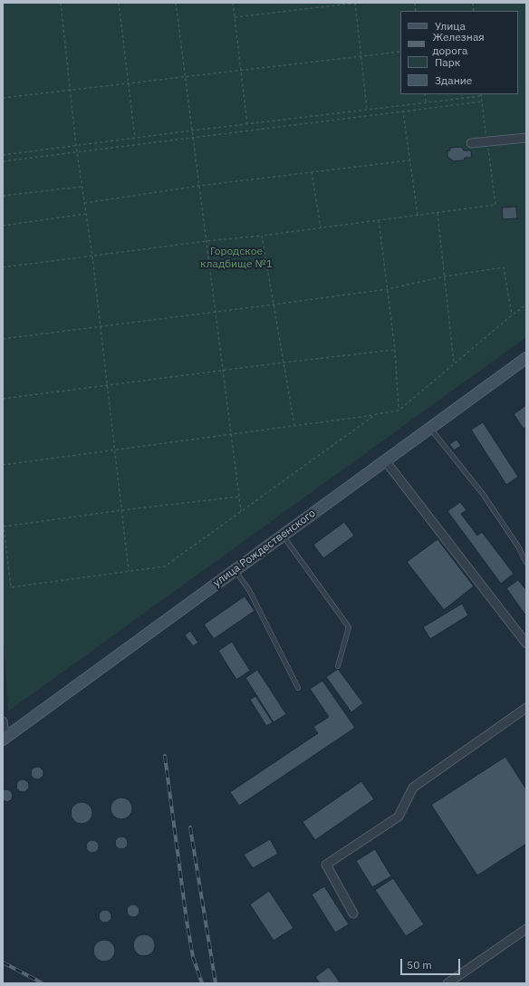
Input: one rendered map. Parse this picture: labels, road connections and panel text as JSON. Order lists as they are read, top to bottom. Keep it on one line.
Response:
{"streets":{"main road":["улица Рождественского"]},"parks":["Городское кладбище №1"],"legend":["Улица","Железная дорога","Парк","Здание"],"scale_bar":"50 m"}
